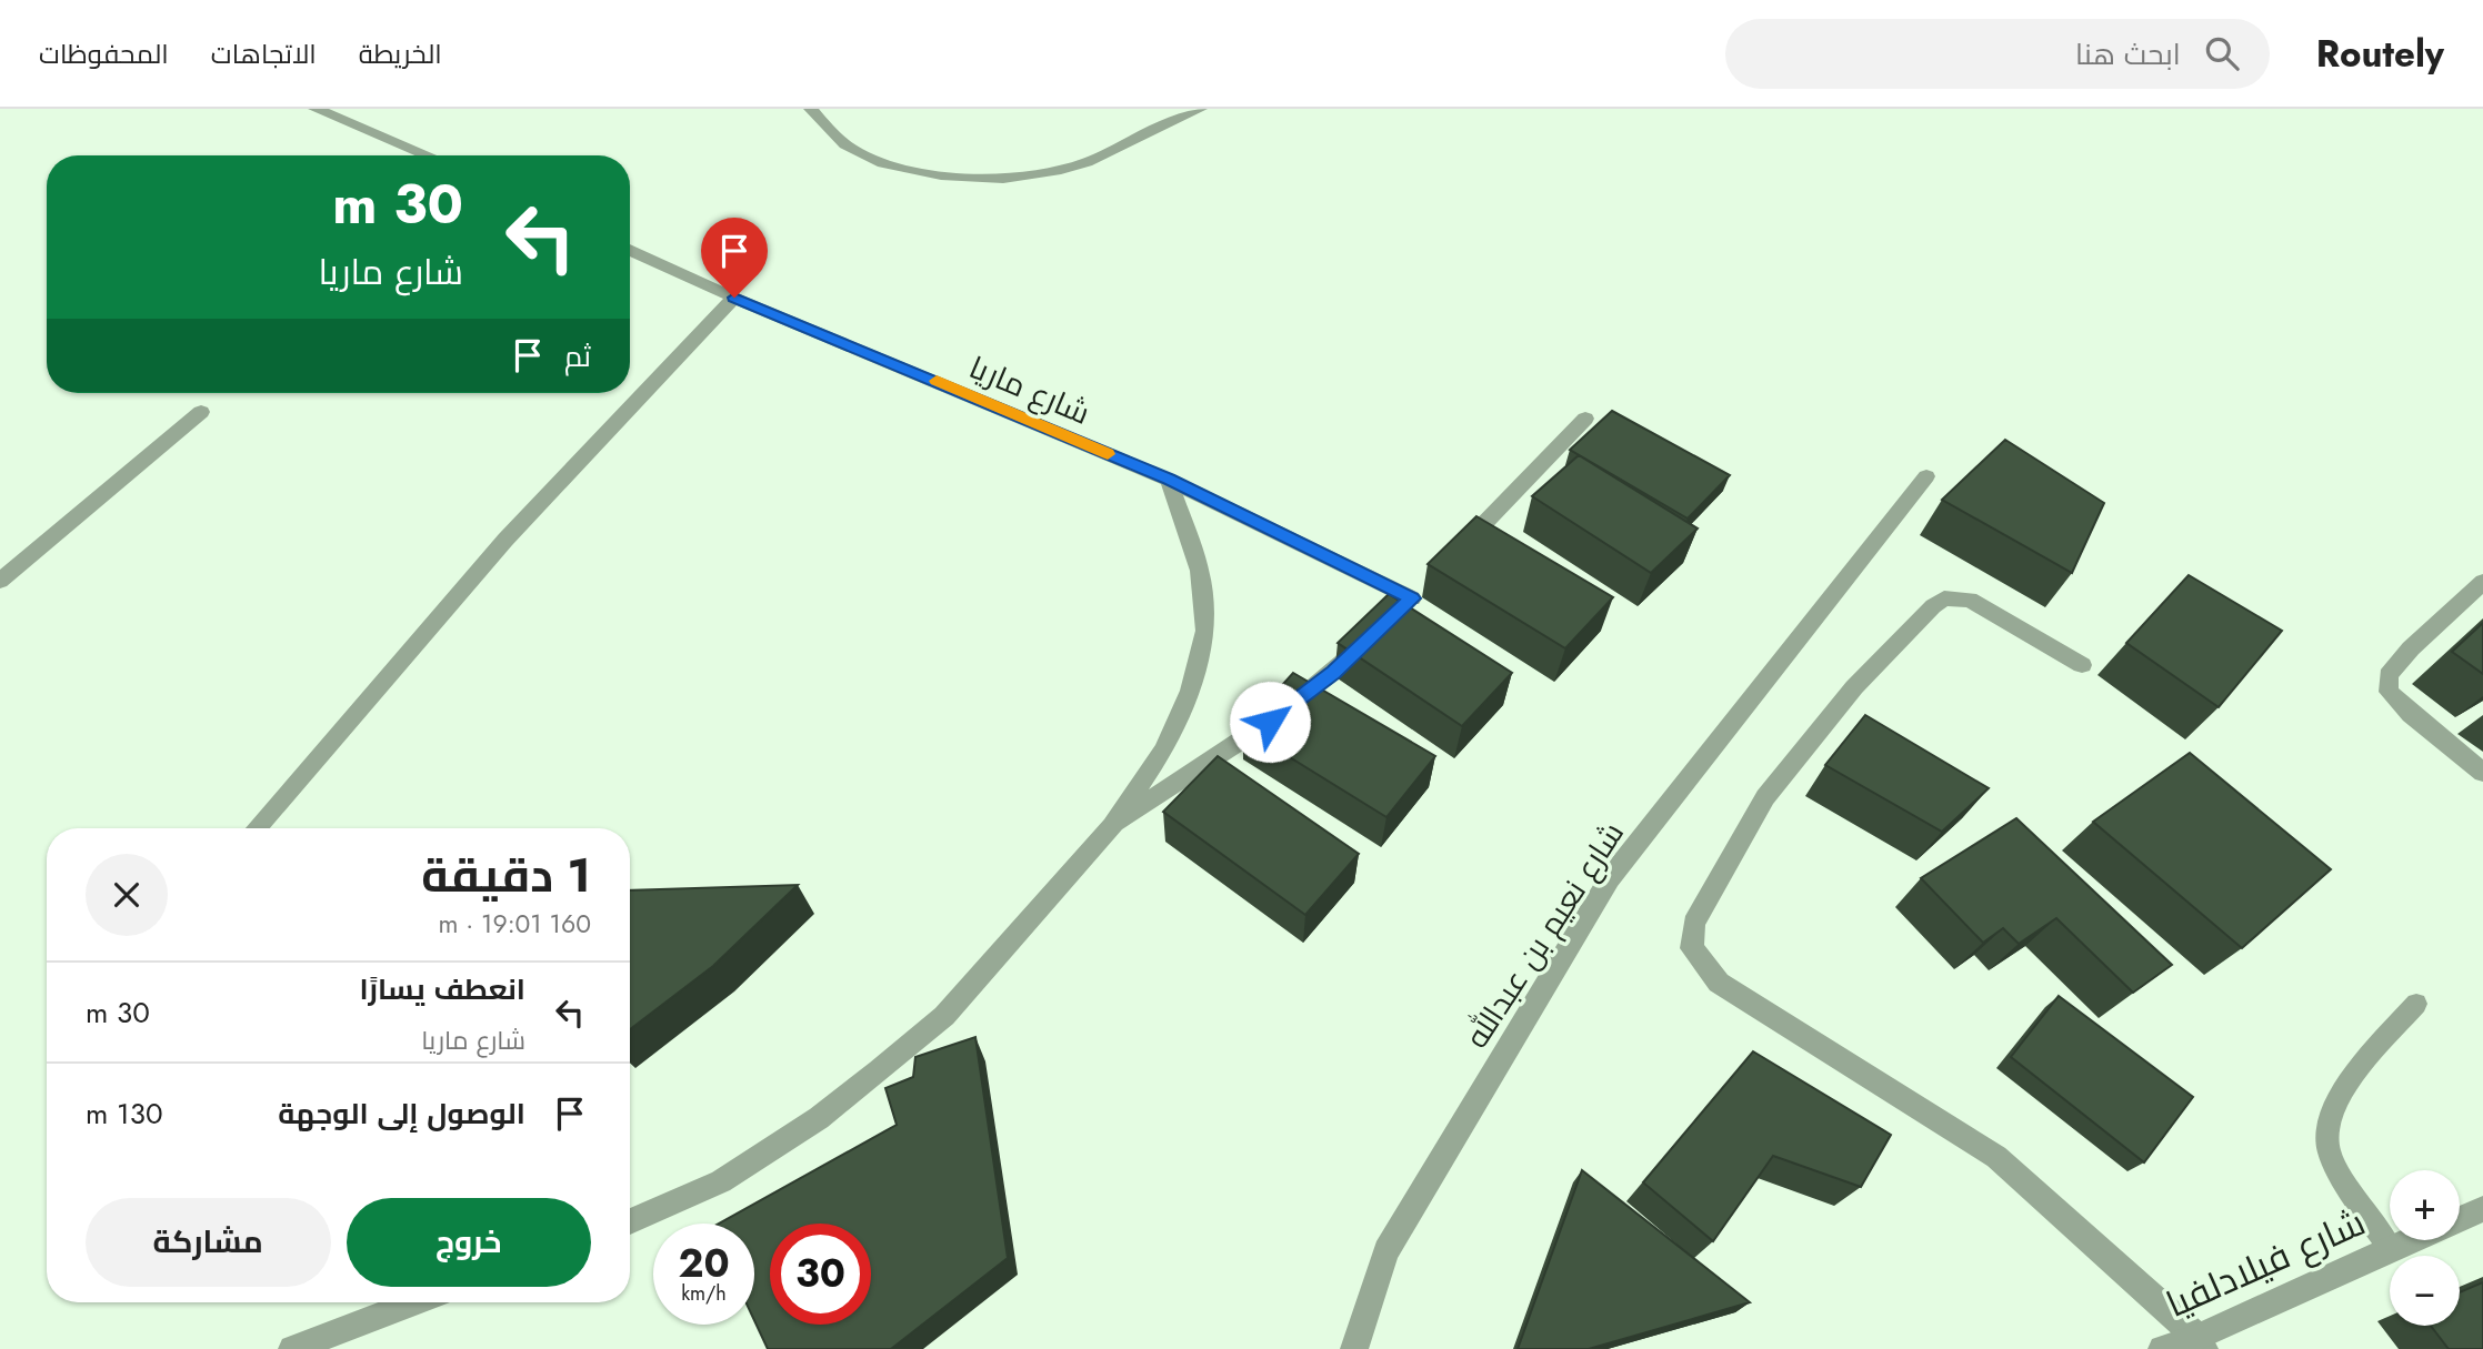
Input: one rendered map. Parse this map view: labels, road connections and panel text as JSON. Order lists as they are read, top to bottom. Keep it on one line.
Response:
{"streets":{"street":["شارع ماريا","شارع نعيم بن عبدالله","شارع فيلادلفيا"]},"page":{"header":"Routely","search":"ابحث هنا","nav":["الخريطة","الاتجاهات","المحفوظات"],"turn":["30 m","شارع ماريا"],"then":"ثم","heading":["1 دقيقة","160 m · 19:01"],"list":[{"name":"انعطف يسارًا","note":"شارع ماريا","value":"30 m"},{"name":"الوصول إلى الوجهة","value":"130 m"}],"map_buttons":["+","−"],"buttons":["خروج","مشاركة"],"speed":"20 km/h","limit":"30"}}
